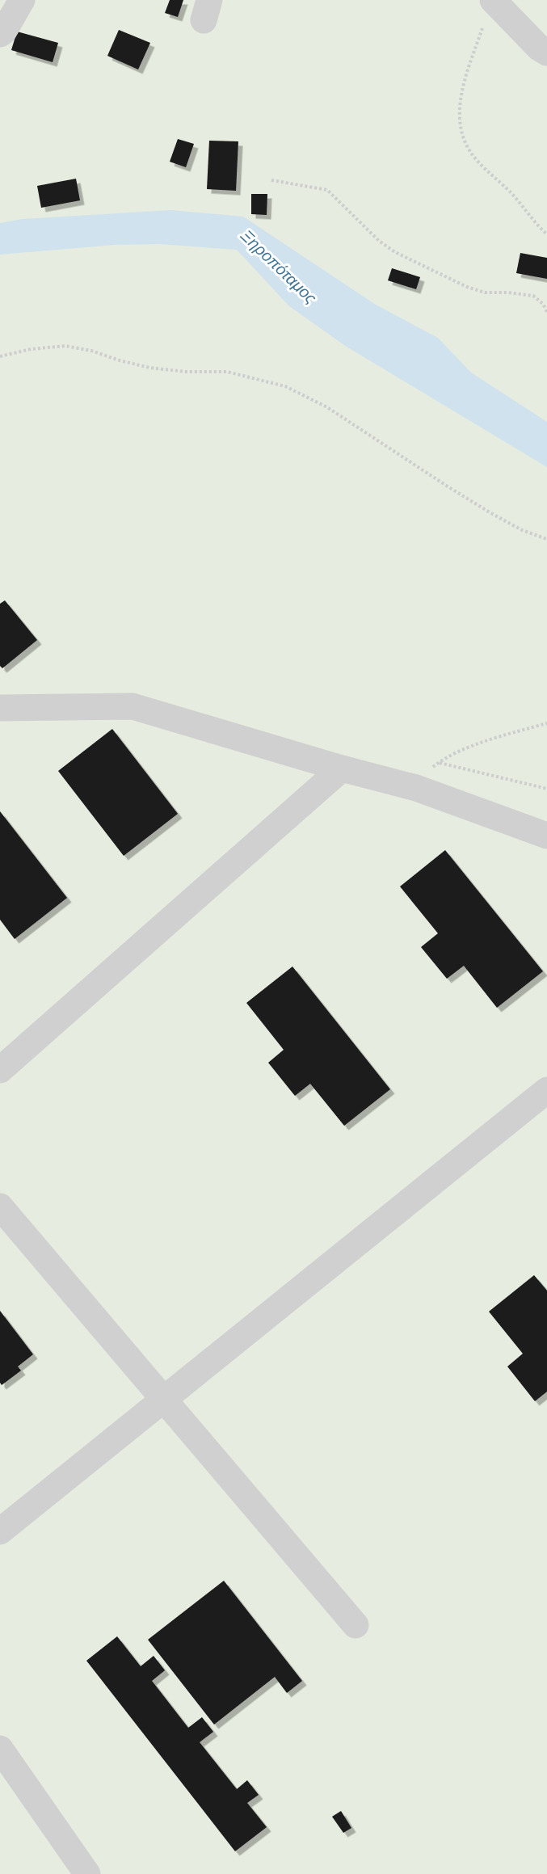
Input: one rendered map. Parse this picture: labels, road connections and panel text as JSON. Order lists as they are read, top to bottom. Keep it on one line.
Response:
{"water":["Ξηροπόταμος"]}
